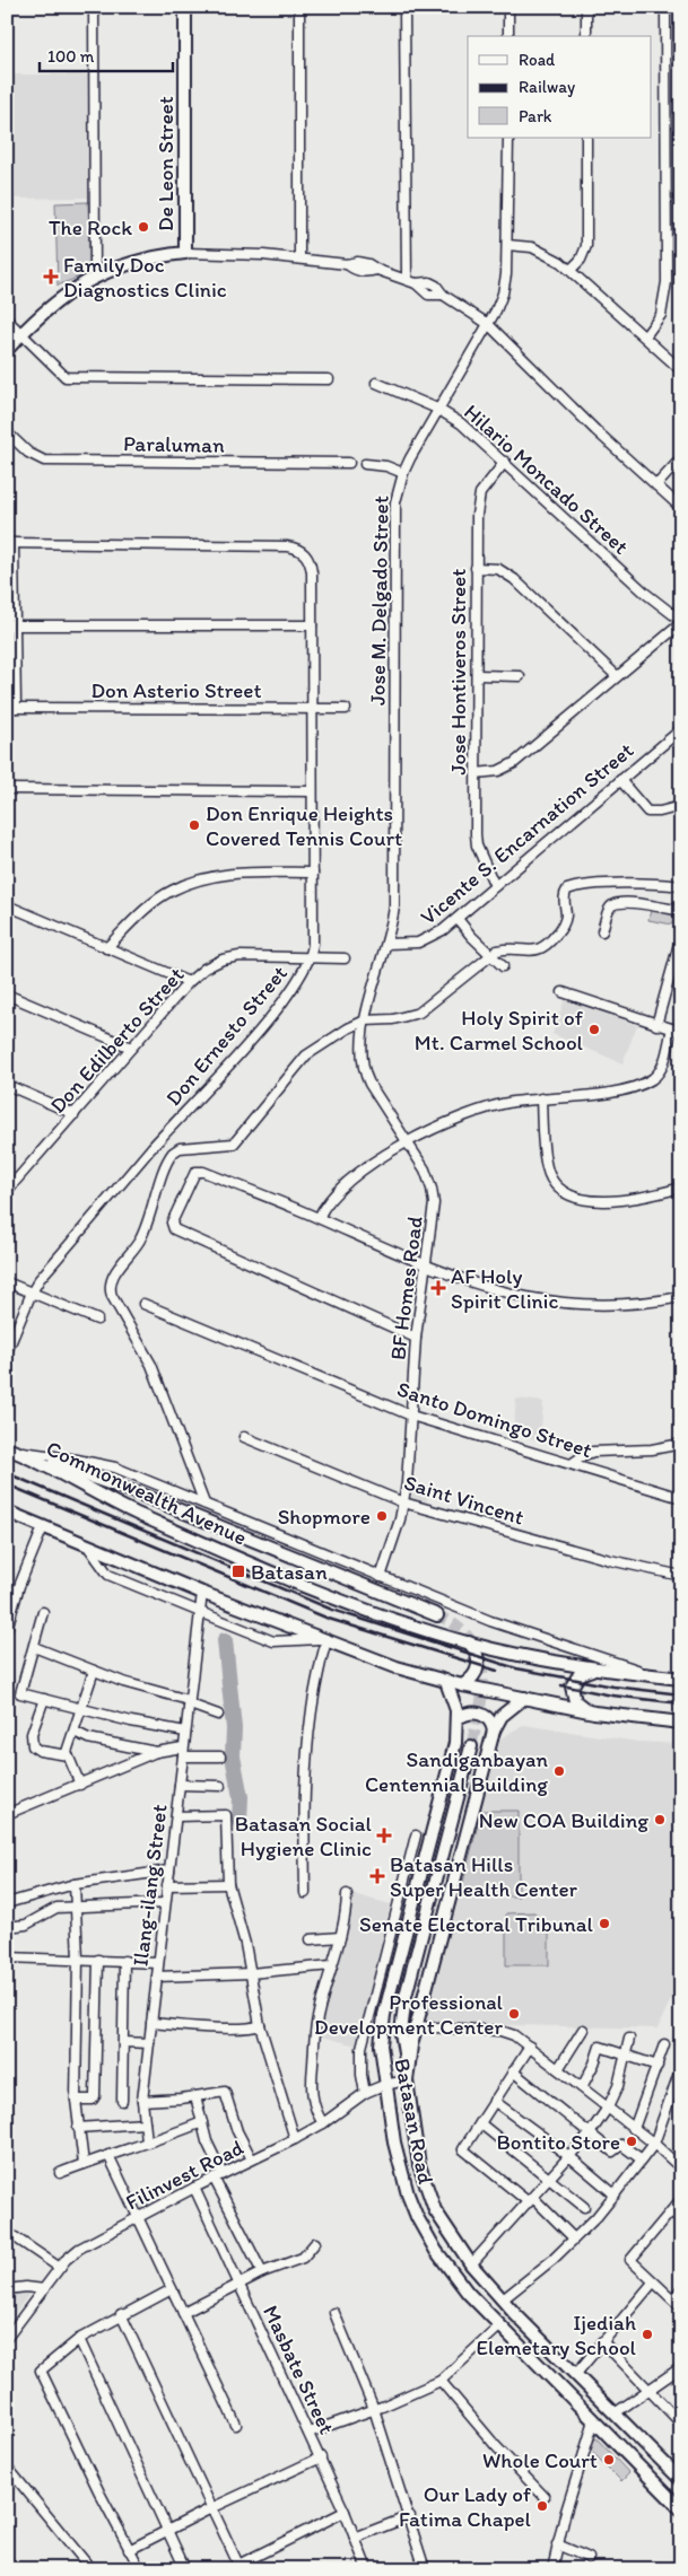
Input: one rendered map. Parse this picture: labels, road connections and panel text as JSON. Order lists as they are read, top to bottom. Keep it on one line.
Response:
{"streets":{"main road":["De Leon Street","Commonwealth Avenue","Batasan Road"],"street":["Paraluman","Hilario Moncado Street","Jose M. Delgado Street","Jose Hontiveros Street","Don Asterio Street","Vicente S. Encarnation Street","Don Ernesto Street","Don Edilberto Street","BF Homes Road","Santo Domingo Street","Saint Vincent","Ilang-ilang Street","Filinvest Road","Masbate Street"]},"crossings":[["Hilario Moncado Street","Jose M. Delgado Street"],["Hilario Moncado Street","Jose Hontiveros Street"],["Jose M. Delgado Street","Vicente S. Encarnation Street"],["Jose M. Delgado Street","BF Homes Road"],["Jose Hontiveros Street","Vicente S. Encarnation Street"],["Don Asterio Street","Don Ernesto Street"],["Don Ernesto Street","Don Edilberto Street"],["BF Homes Road","Santo Domingo Street"],["BF Homes Road","Commonwealth Avenue"],["BF Homes Road","Saint Vincent"],["Batasan Road","Filinvest Road"],["Filinvest Road","Masbate Street"]],"places":{"other":["The Rock","Don Enrique Heights Covered Tennis Court","Holy Spirit of Mt. Carmel School","Shopmore","Sandiganbayan Centennial Building","New COA Building","Senate Electoral Tribunal","Professional Development Center","Bontito Store","Ijediah Elemetary School","Whole Court","Our Lady of Fatima Chapel"],"health":["Family Doc Diagnostics Clinic","AF Holy Spirit Clinic","Batasan Social Hygiene Clinic","Batasan Hills Super Health Center"],"transit":["Batasan"]},"legend":["Road","Railway","Park"],"scale_bar":"100 m"}
